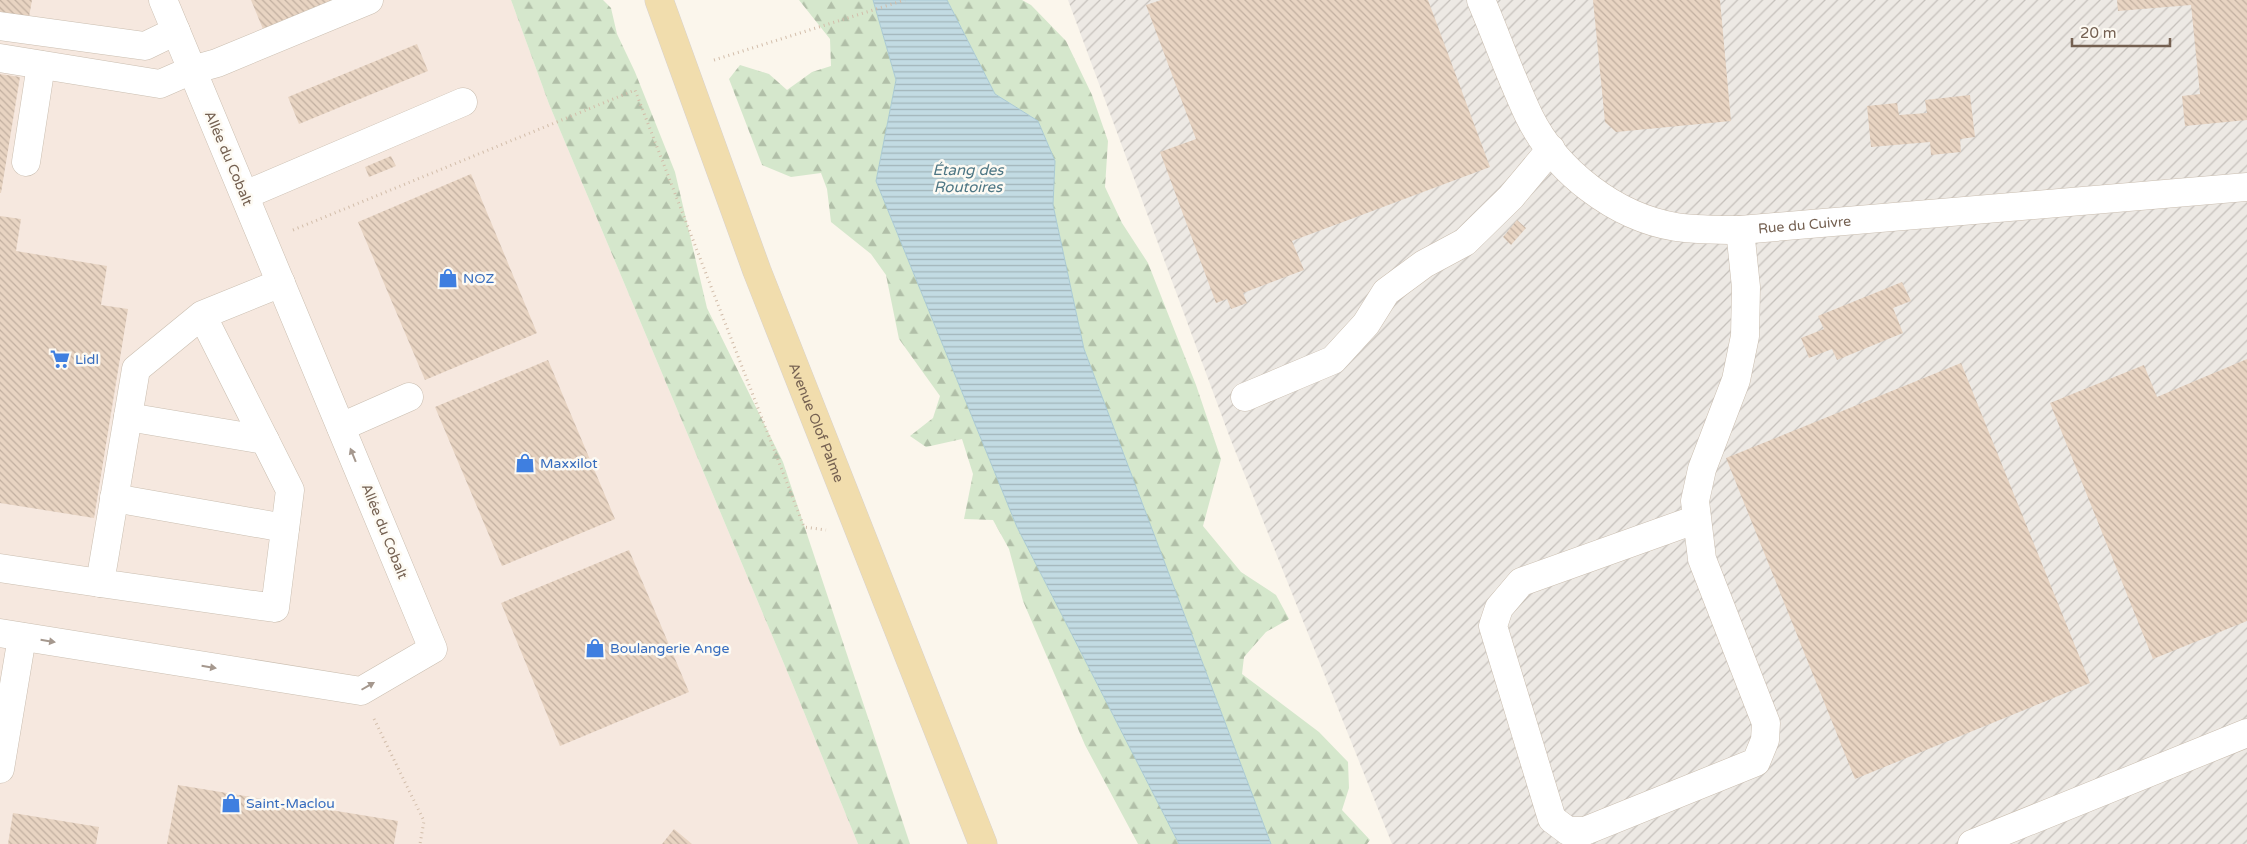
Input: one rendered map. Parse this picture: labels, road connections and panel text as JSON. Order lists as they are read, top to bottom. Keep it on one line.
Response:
{"streets":{"main road":["Avenue Olof Palme"],"street":["Allée du Cobalt","Rue du Cuivre"]},"water":["Étang des Routoires"],"places":{"shop":["NOZ","Maxxilot","Boulangerie Ange","Saint-Maclou"],"supermarket":["Lidl"]},"scale_bar":"20 m"}
